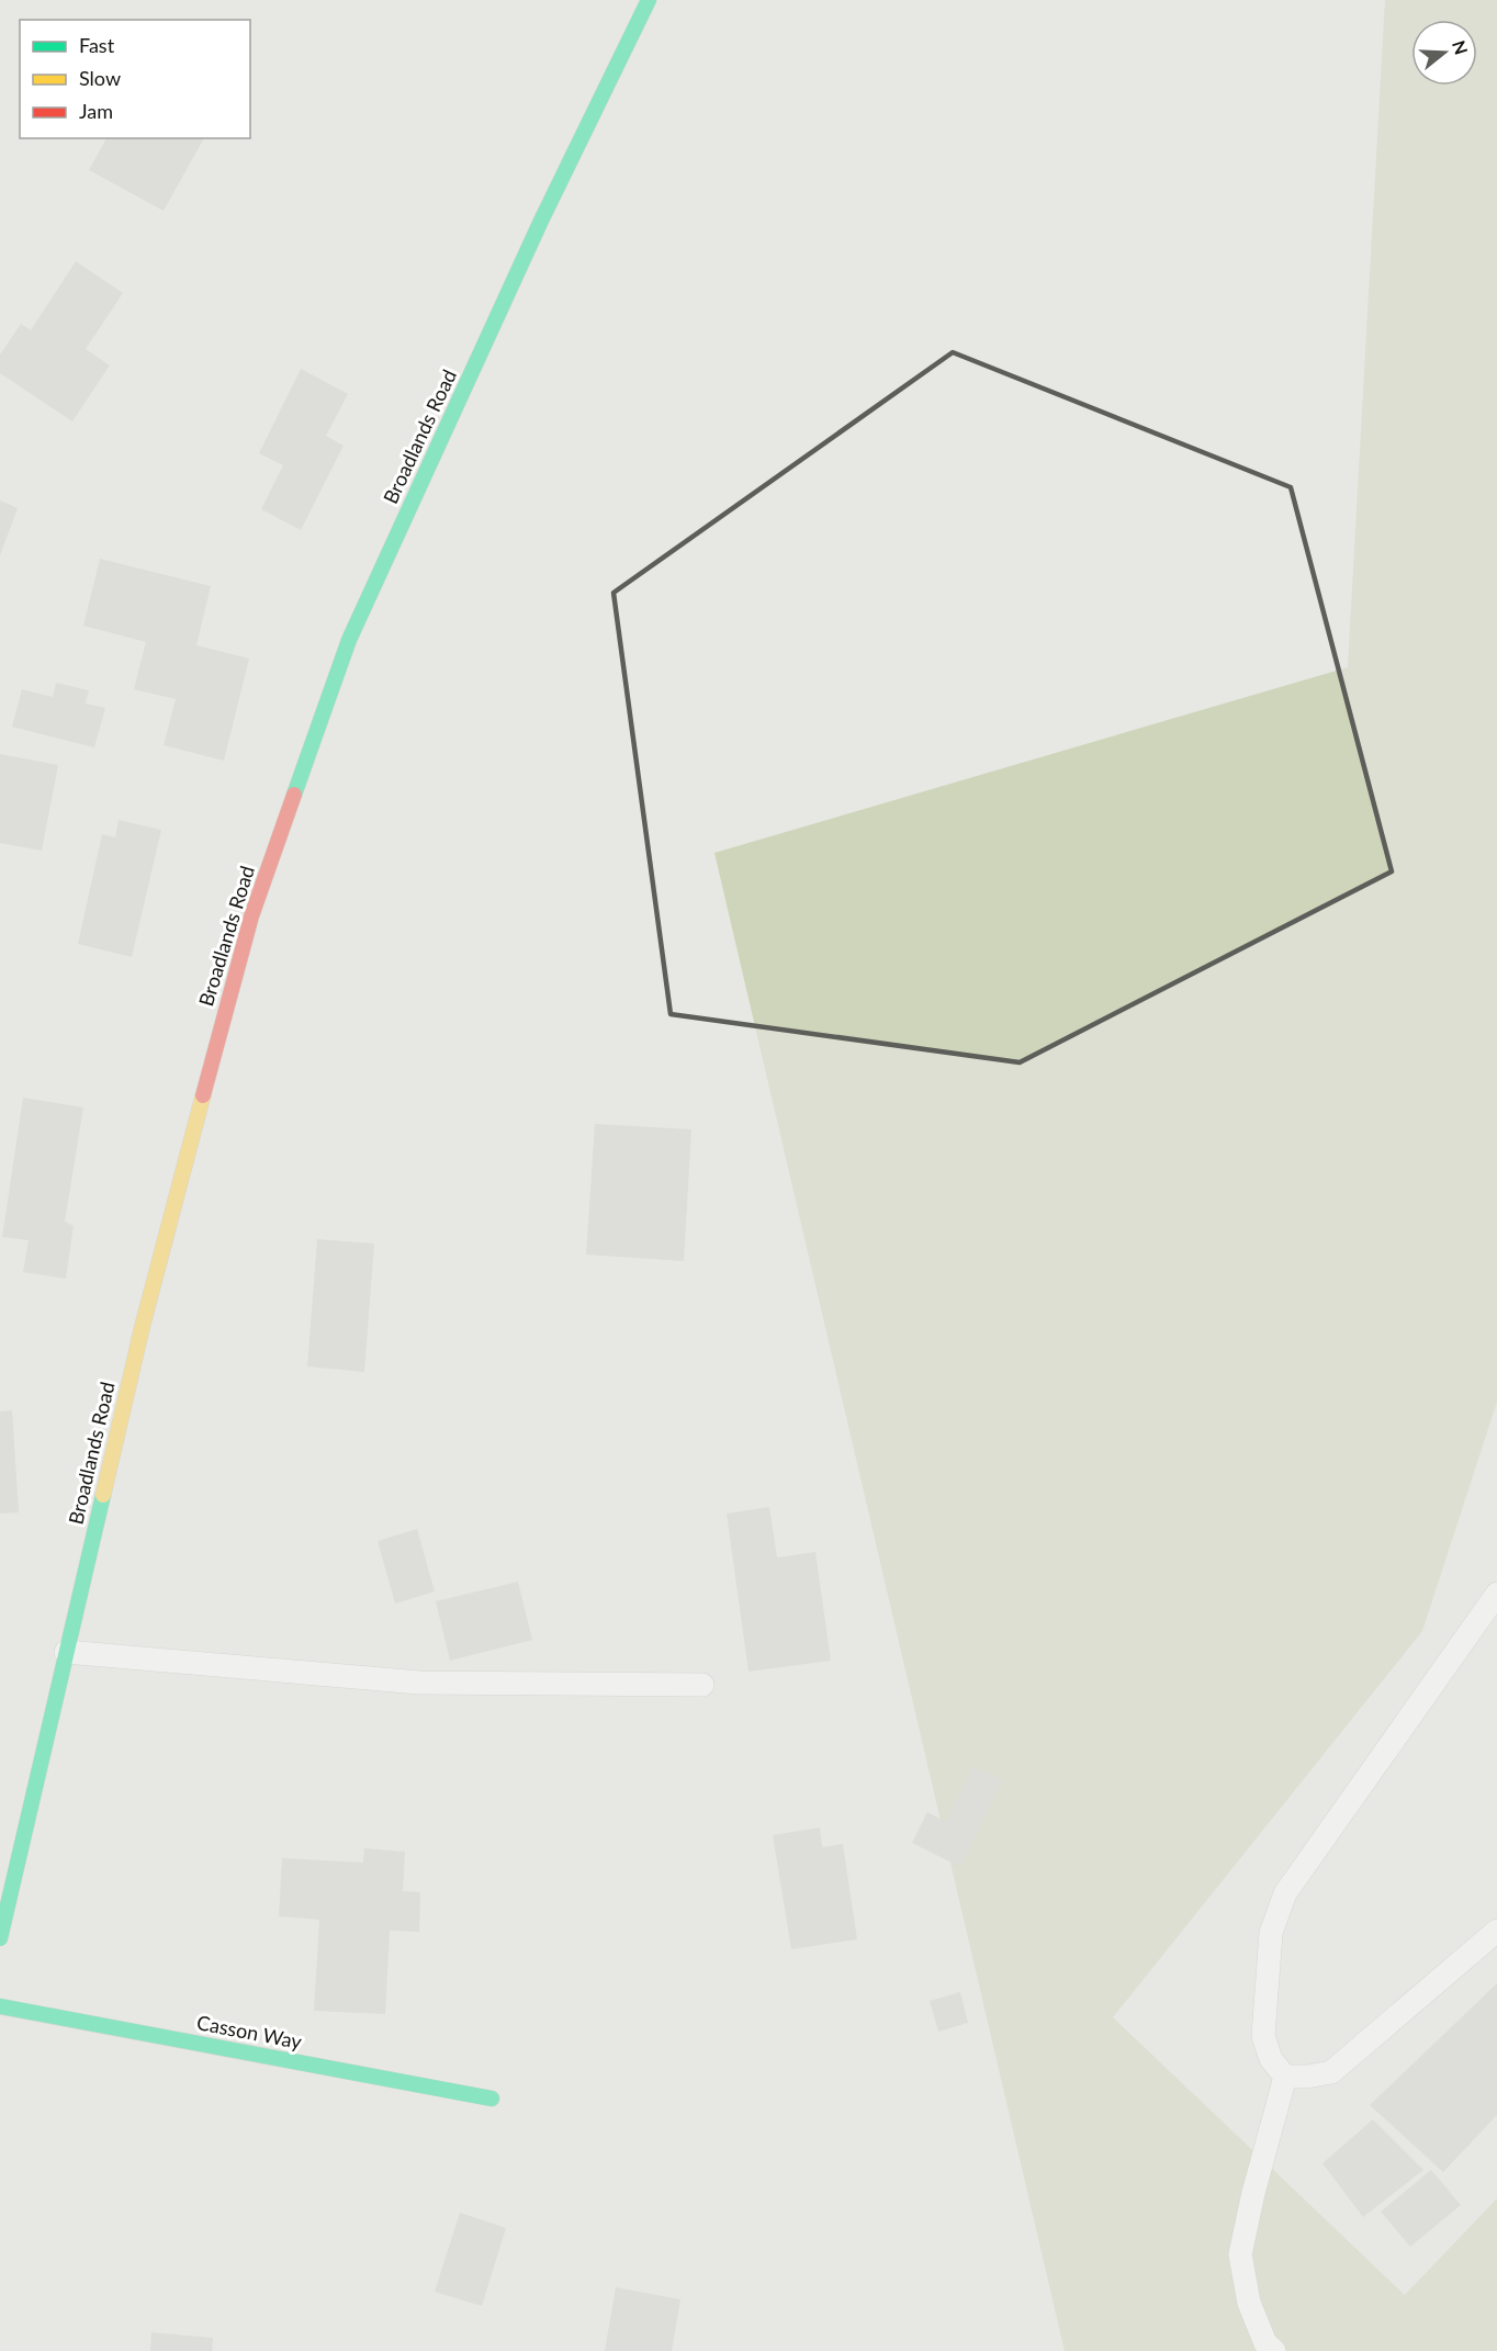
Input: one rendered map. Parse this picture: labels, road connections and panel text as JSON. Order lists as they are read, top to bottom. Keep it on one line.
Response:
{"streets":{"street":["Broadlands Road","Casson Way"]},"legend":["Fast","Slow","Jam"],"north":"right"}
